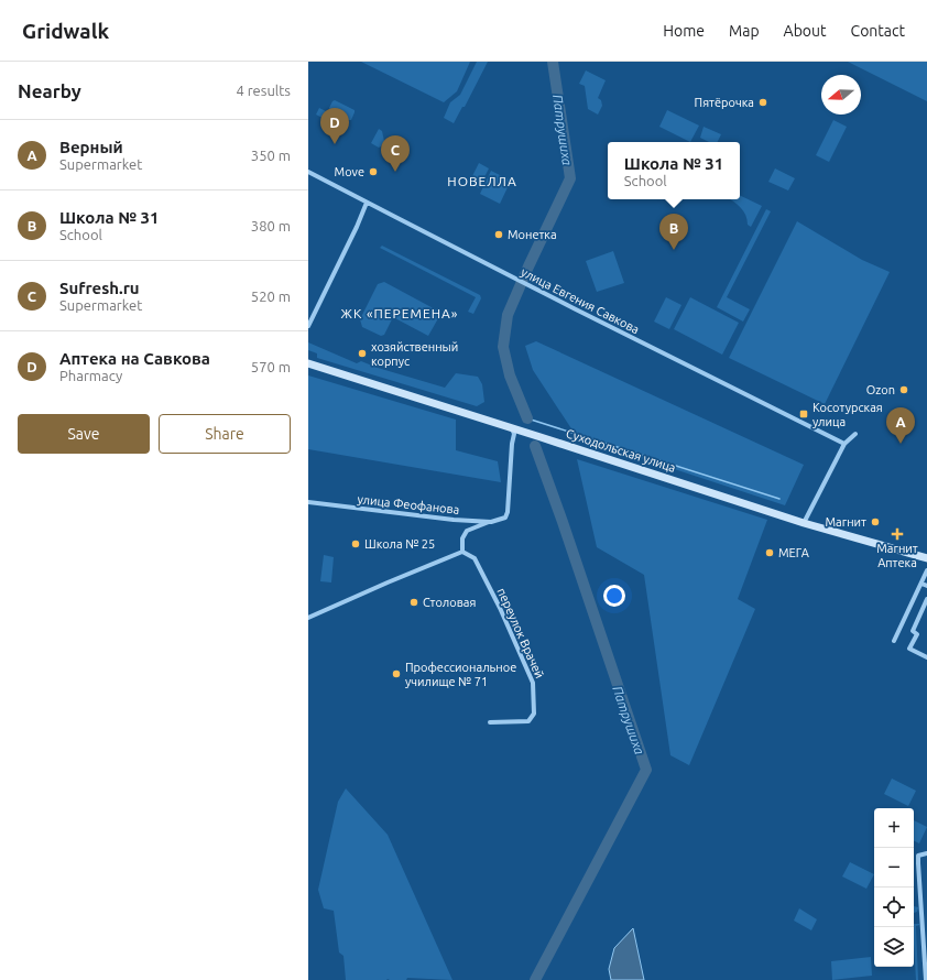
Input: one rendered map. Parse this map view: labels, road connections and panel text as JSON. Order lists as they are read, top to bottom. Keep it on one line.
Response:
{"streets":{"main road":["Суходольская улица"],"street":["улица Евгения Савкова","улица Феофанова","переулок Врачей"]},"crossings":[["Суходольская улица","улица Феофанова"]],"districts":["НОВЕЛЛА","ЖК «ПЕРЕМЕНА»"],"water":["Патрушиха"],"places":{"other":["Пятёрочка","Move","Монетка","хозяйственный корпус","Ozon","Магнит","Школа № 25","МЕГА","Столовая","Профессиональное училище № 71"],"transit":["Косотурская улица"],"health":["Магнит Аптека"]},"north":"left","page":{"header":"Gridwalk","nav":["Home","Map","About","Contact"],"heading":["Nearby","4 results"],"pins":["D","C","B","A"],"list":[{"mark":"A","name":"Верный","note":"Supermarket","value":"350 m"},{"mark":"B","name":"Школа № 31","note":"School","value":"380 m"},{"mark":"C","name":"Sufresh.ru","note":"Supermarket","value":"520 m"},{"mark":"D","name":"Аптека на Савкова","note":"Pharmacy","value":"570 m"}],"popup":["Школа № 31","School"],"buttons":["Save","Share"],"map_buttons":["+","−"]}}
